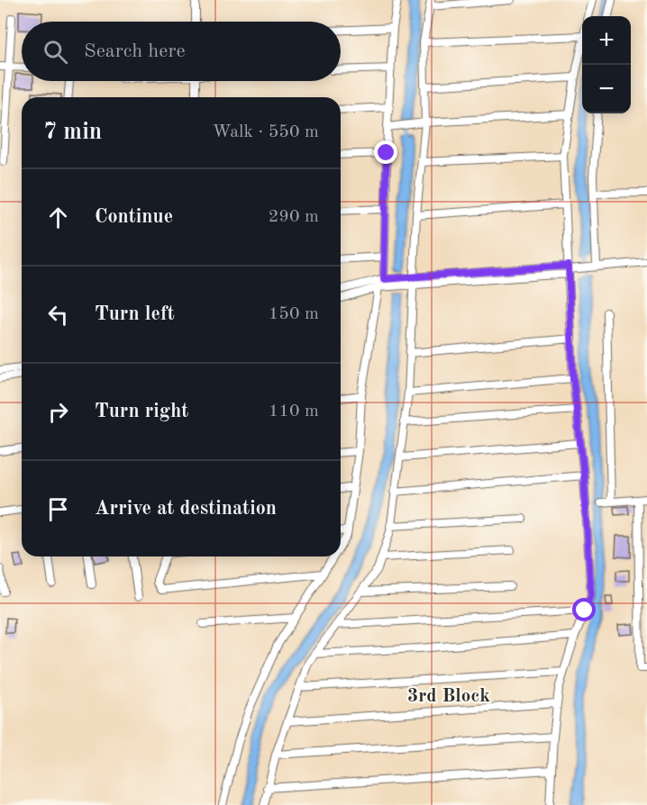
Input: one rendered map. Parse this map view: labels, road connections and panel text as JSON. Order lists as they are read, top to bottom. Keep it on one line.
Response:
{"districts":["3rd Block"],"page":{"map_buttons":["+","−"],"search":"Search here","heading":["7 min","Walk · 550 m"],"list":[["Continue","290 m"],["Turn left","150 m"],["Turn right","110 m"],"Arrive at destination"]}}
